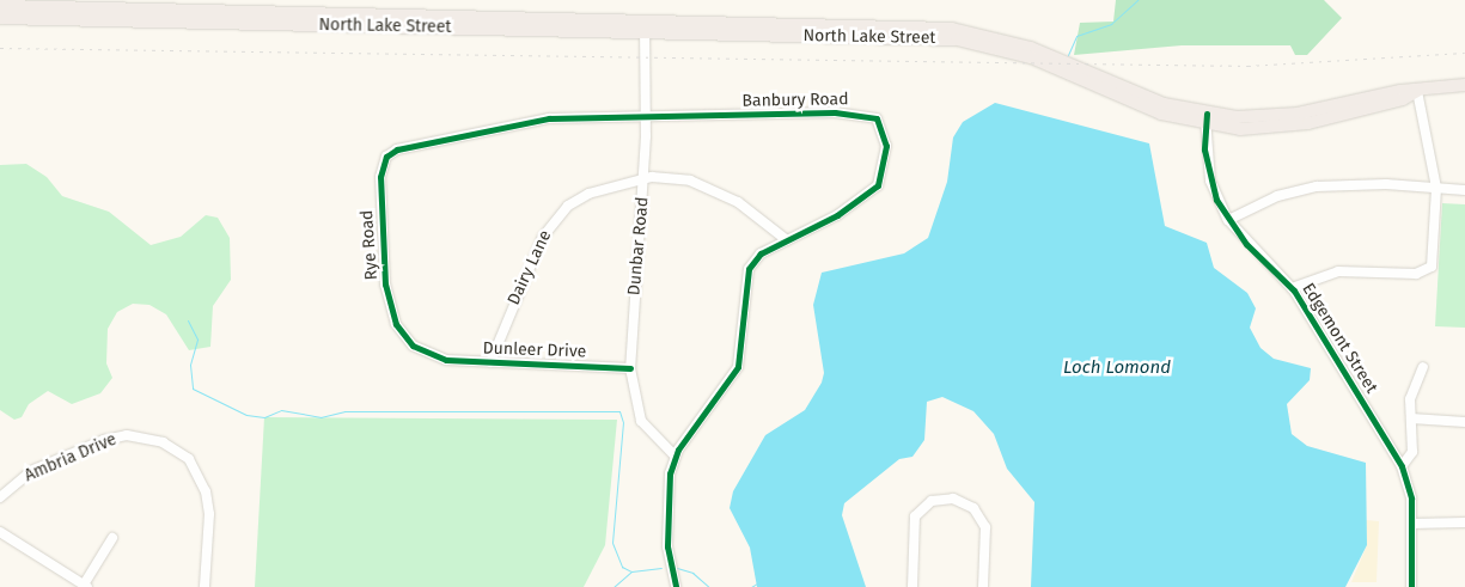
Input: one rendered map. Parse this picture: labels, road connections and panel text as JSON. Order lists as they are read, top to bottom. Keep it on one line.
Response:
{"streets":{"main road":["North Lake Street"],"street":["Banbury Road","Rye Road","Dunbar Road","Dairy Lane","Edgemont Street","Dunleer Drive","Ambria Drive"]},"crossings":[["North Lake Street","Dunbar Road"],["North Lake Street","Edgemont Street"],["Banbury Road","Rye Road"],["Banbury Road","Dunbar Road"],["Banbury Road","Dairy Lane"],["Rye Road","Dunleer Drive"],["Dunbar Road","Dairy Lane"],["Dunbar Road","Dunleer Drive"],["Dairy Lane","Dunleer Drive"]],"water":["Loch Lomond"]}
